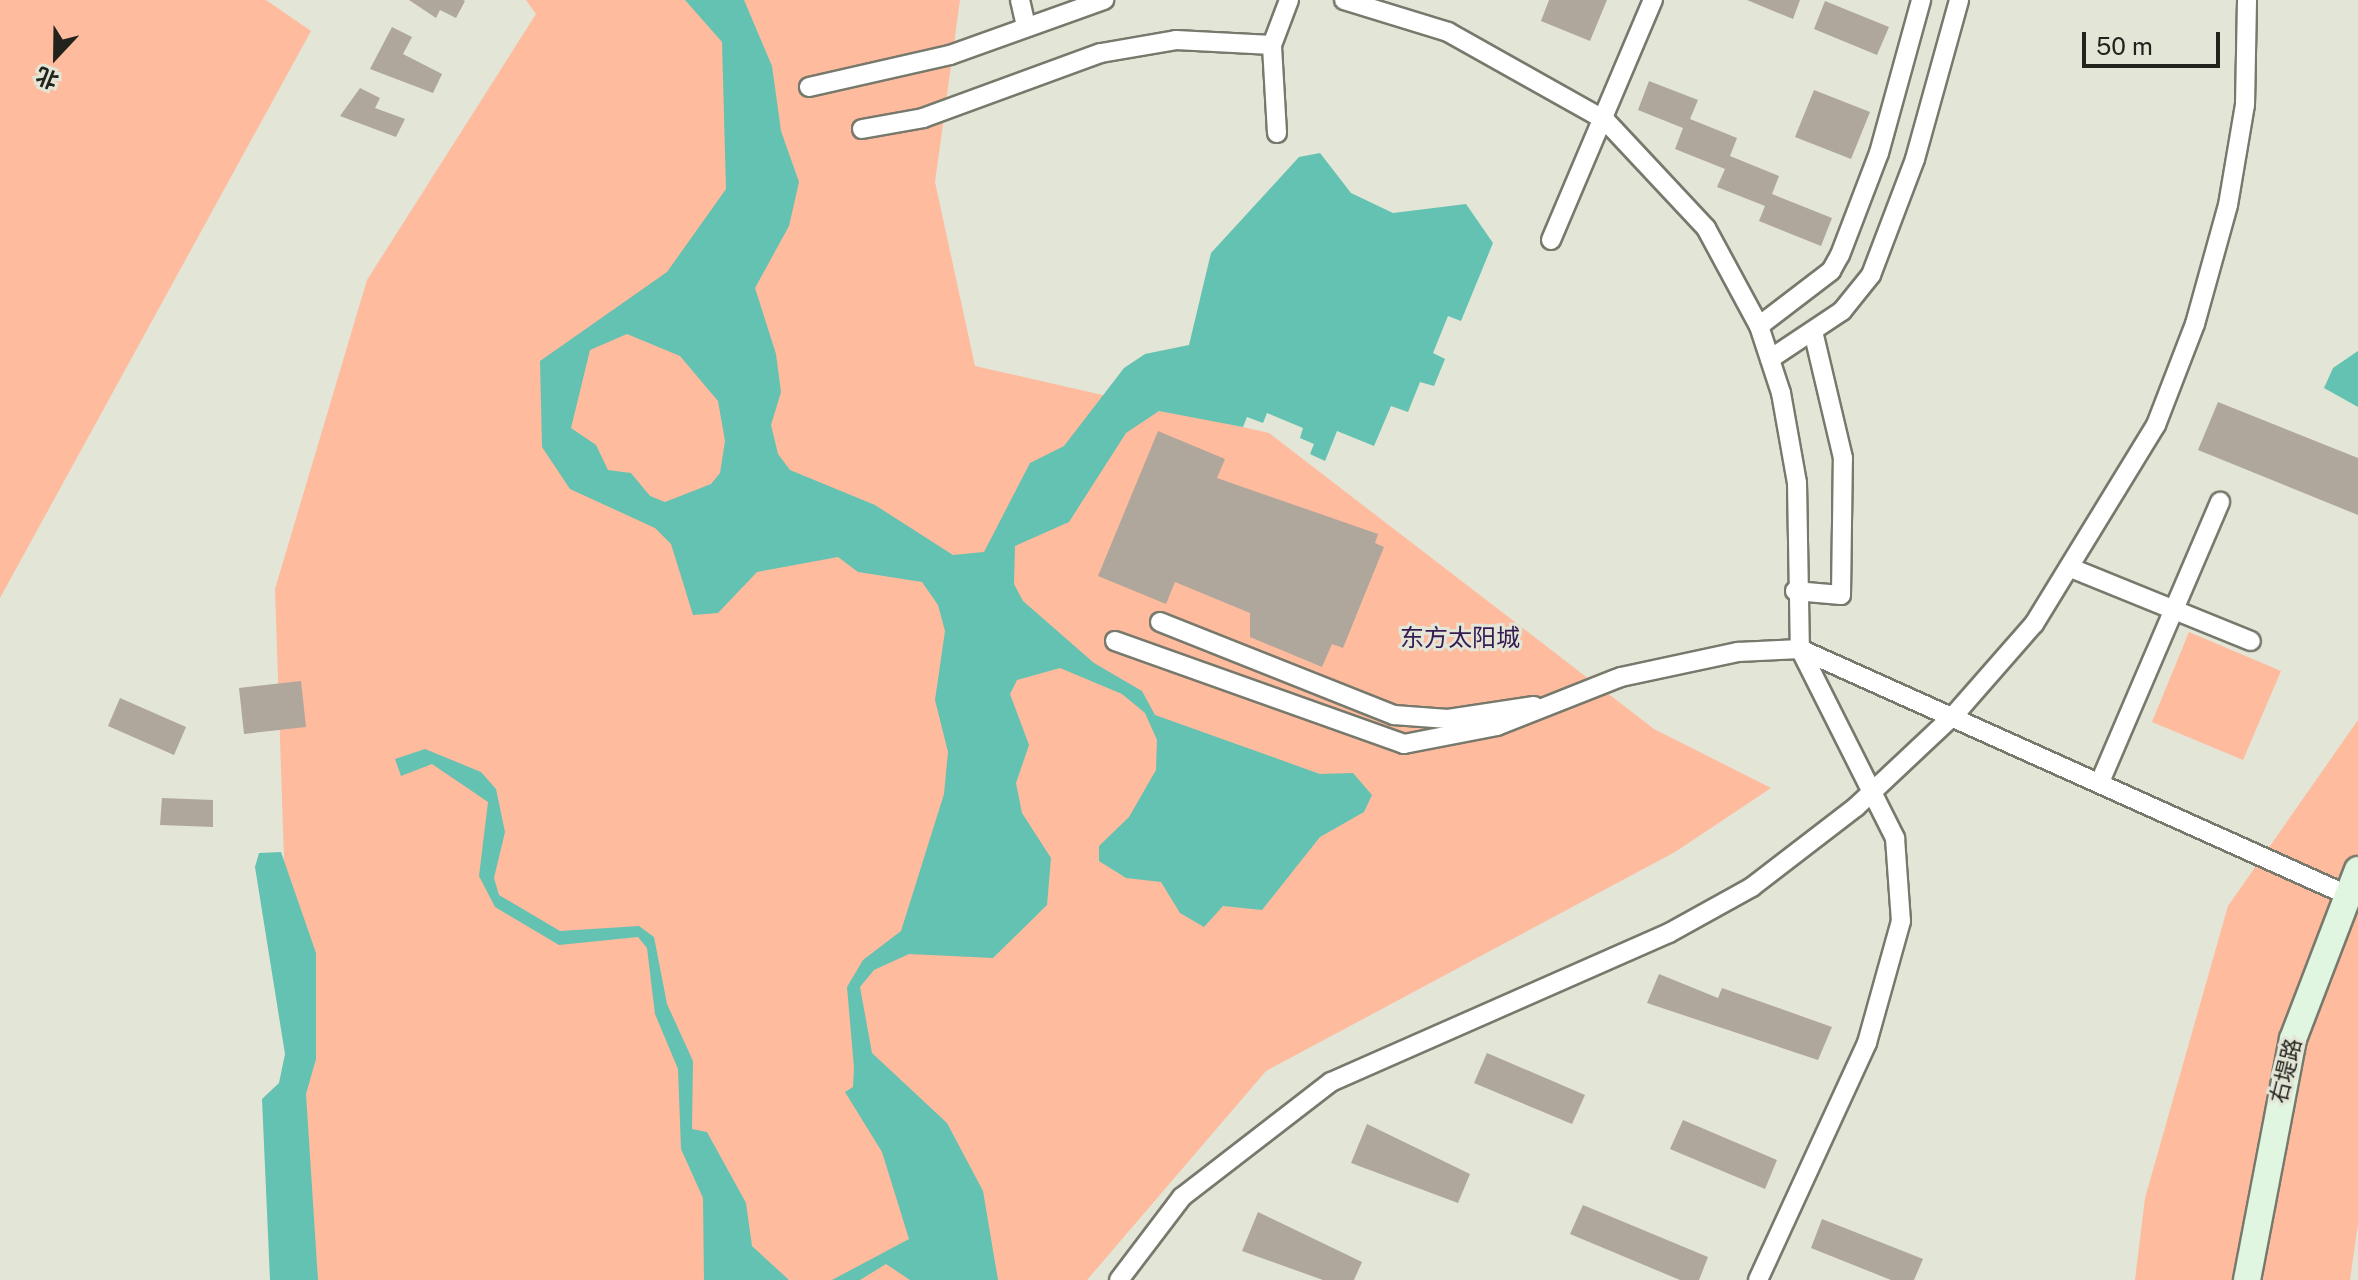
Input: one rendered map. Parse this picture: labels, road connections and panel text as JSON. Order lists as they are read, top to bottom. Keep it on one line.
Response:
{"streets":{"main road":["右堤路"]},"districts":["东方太阳城"],"scale_bar":"50 m","north":"bottom"}
